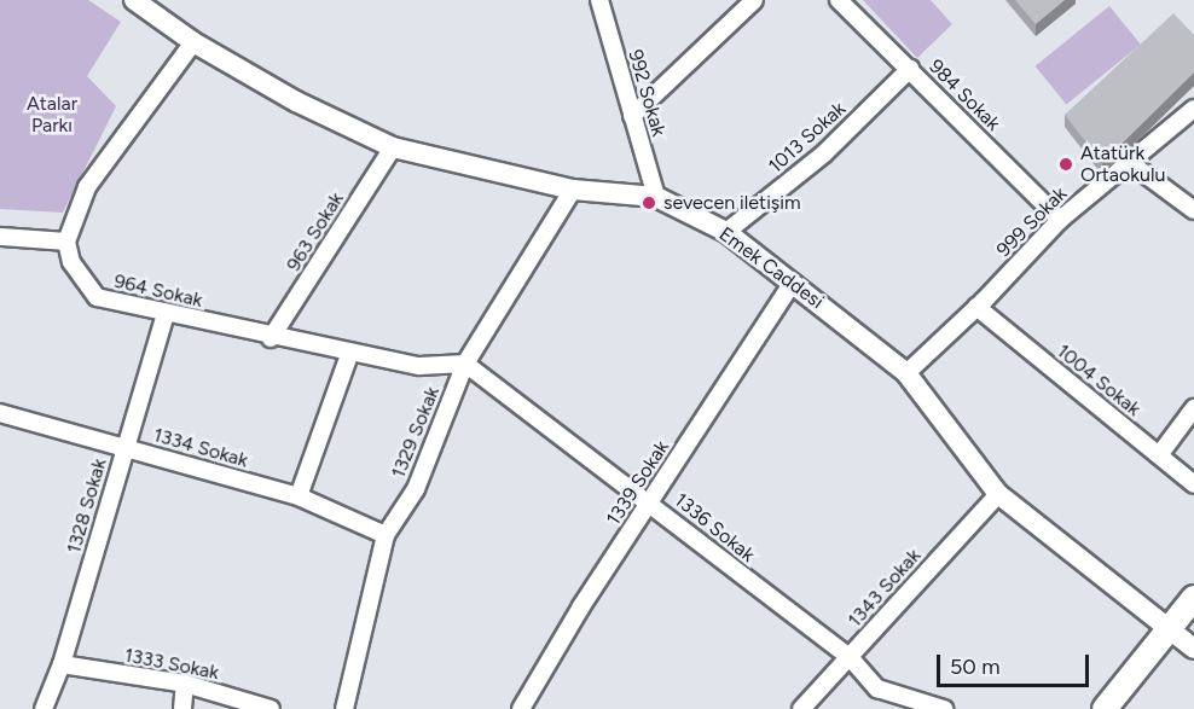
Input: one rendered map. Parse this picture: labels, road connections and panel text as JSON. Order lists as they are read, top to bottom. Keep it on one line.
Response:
{"streets":{"street":["992 Sokak","984 Sokak","1013 Sokak","999 Sokak","963 Sokak","Emek Caddesi","964 Sokak","1004 Sokak","1329 Sokak","1334 Sokak","1339 Sokak","1328 Sokak","1336 Sokak","1343 Sokak","1333 Sokak"]},"crossings":[["992 Sokak","Emek Caddesi"],["984 Sokak","1013 Sokak"],["984 Sokak","999 Sokak"],["1013 Sokak","Emek Caddesi"],["999 Sokak","Emek Caddesi"],["999 Sokak","1004 Sokak"],["963 Sokak","Emek Caddesi"],["963 Sokak","964 Sokak"],["Emek Caddesi","1329 Sokak"],["Emek Caddesi","1339 Sokak"],["Emek Caddesi","1343 Sokak"],["964 Sokak","1329 Sokak"],["964 Sokak","1328 Sokak"],["964 Sokak","1336 Sokak"],["1329 Sokak","1334 Sokak"],["1329 Sokak","1336 Sokak"],["1334 Sokak","1328 Sokak"],["1339 Sokak","1336 Sokak"],["1328 Sokak","1333 Sokak"],["1336 Sokak","1343 Sokak"]],"parks":["Atalar Parkı"],"places":["Atatürk Ortaokulu","sevecen iletişim"],"scale_bar":"50 m"}
